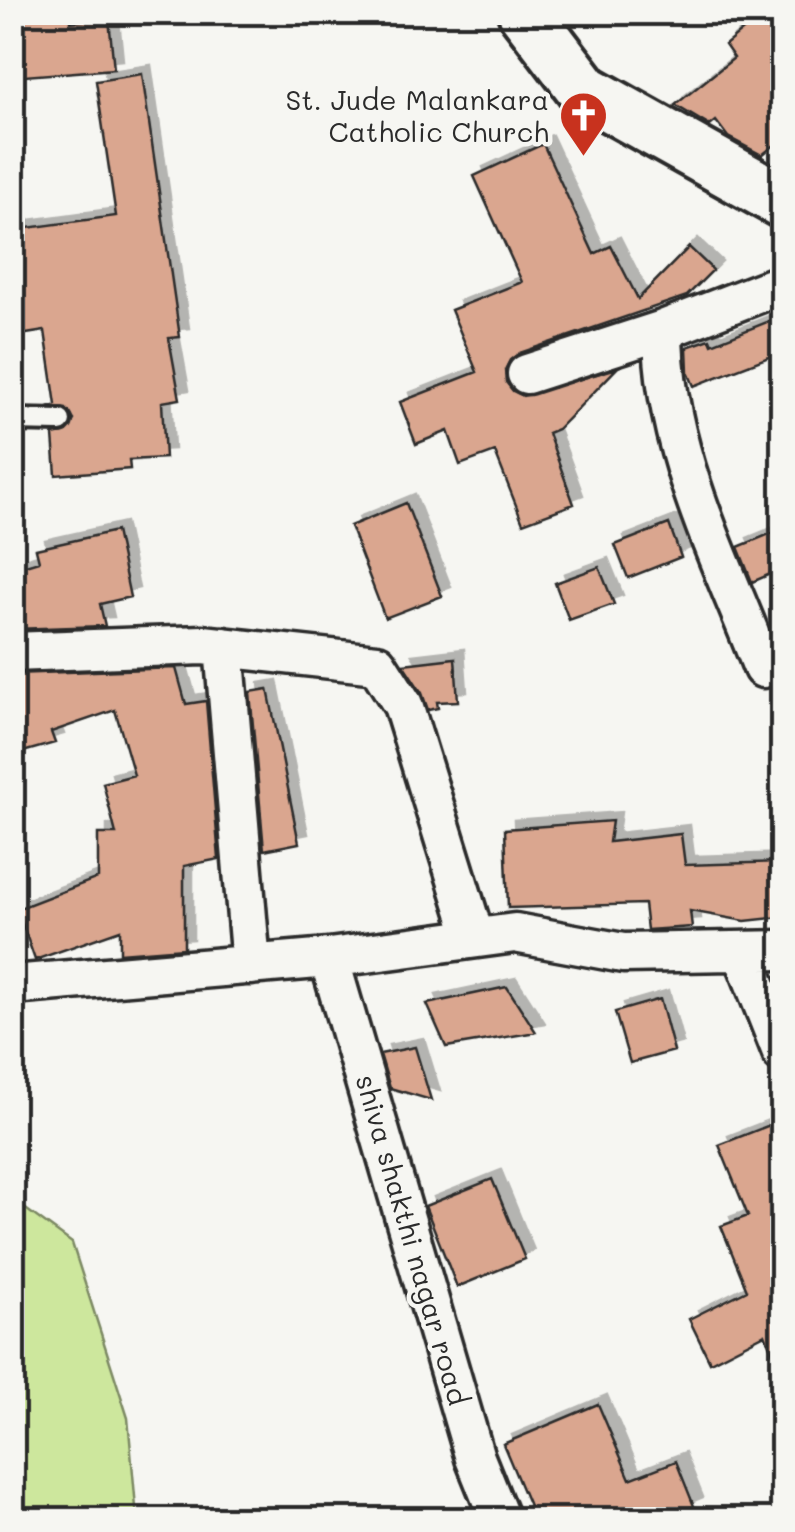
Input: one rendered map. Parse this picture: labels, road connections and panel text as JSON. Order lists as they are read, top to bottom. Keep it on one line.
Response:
{"streets":{"street":["shiva shakthi nagar road"]},"places":{"church":["St. Jude Malankara Catholic Church"]}}
